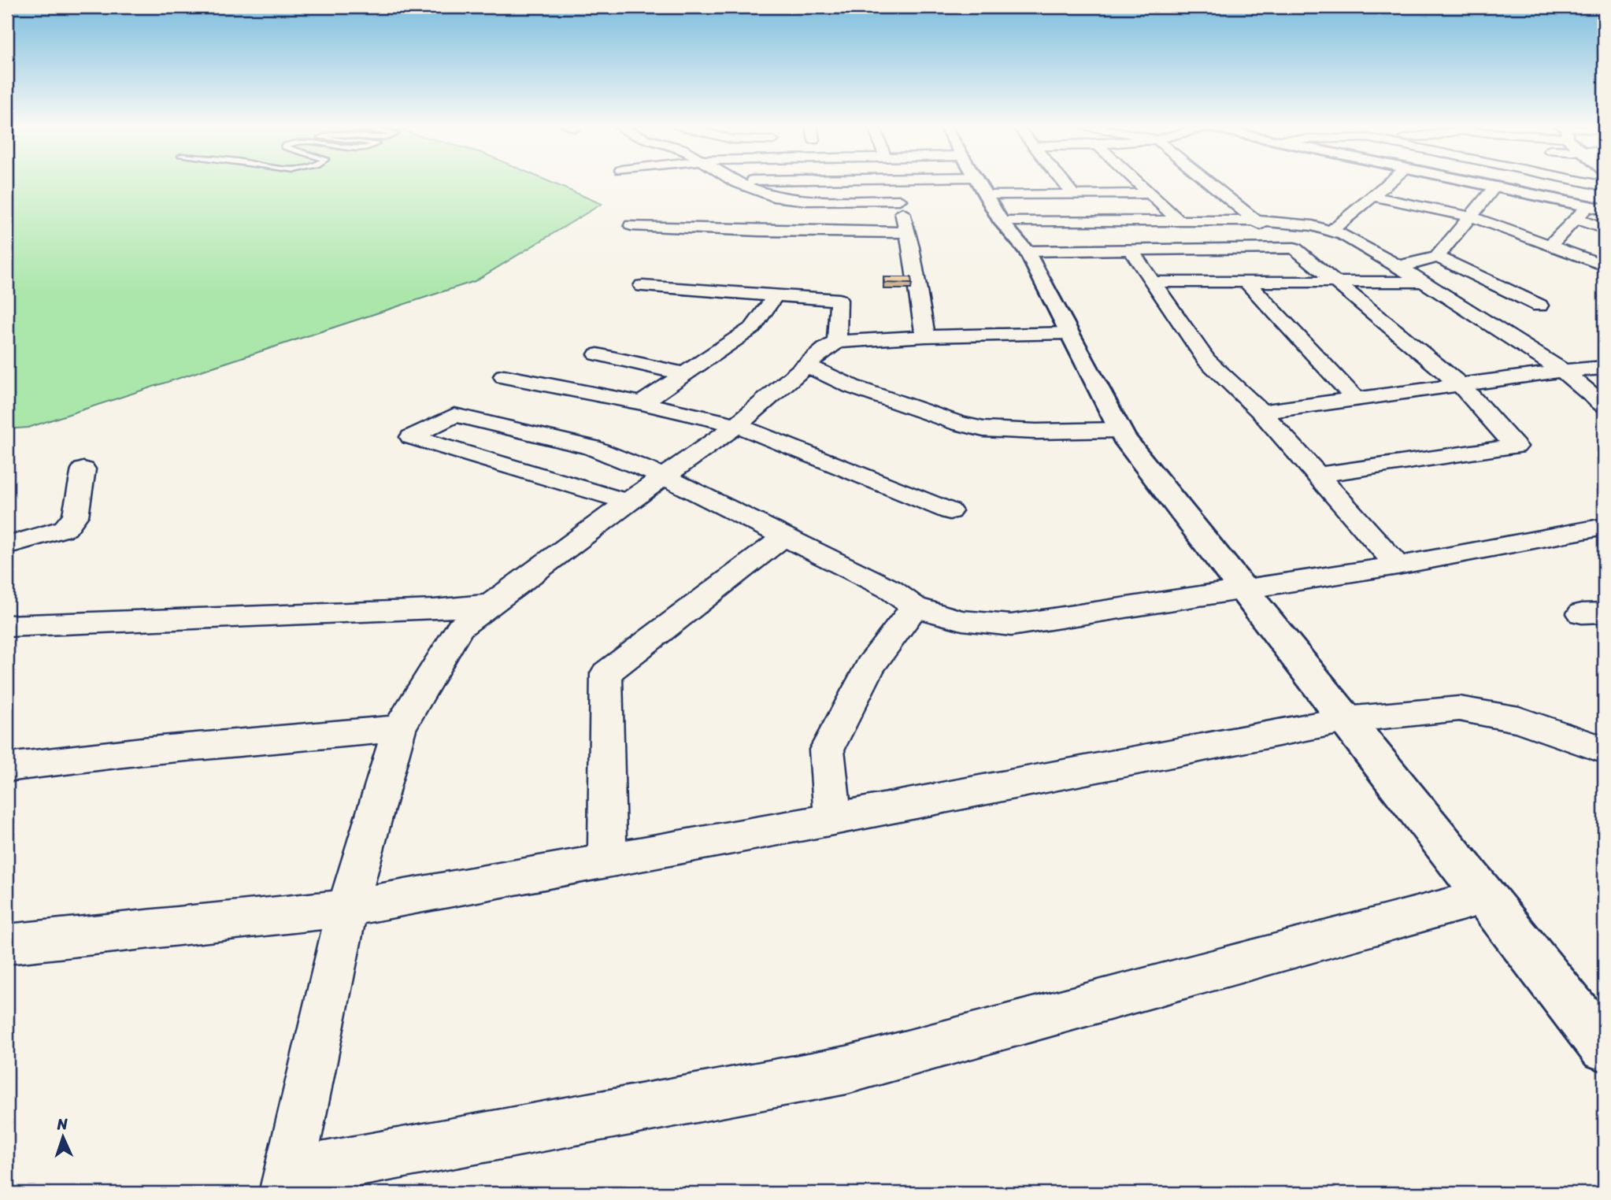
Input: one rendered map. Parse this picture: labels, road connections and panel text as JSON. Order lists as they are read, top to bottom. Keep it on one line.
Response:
{"north":"top"}
